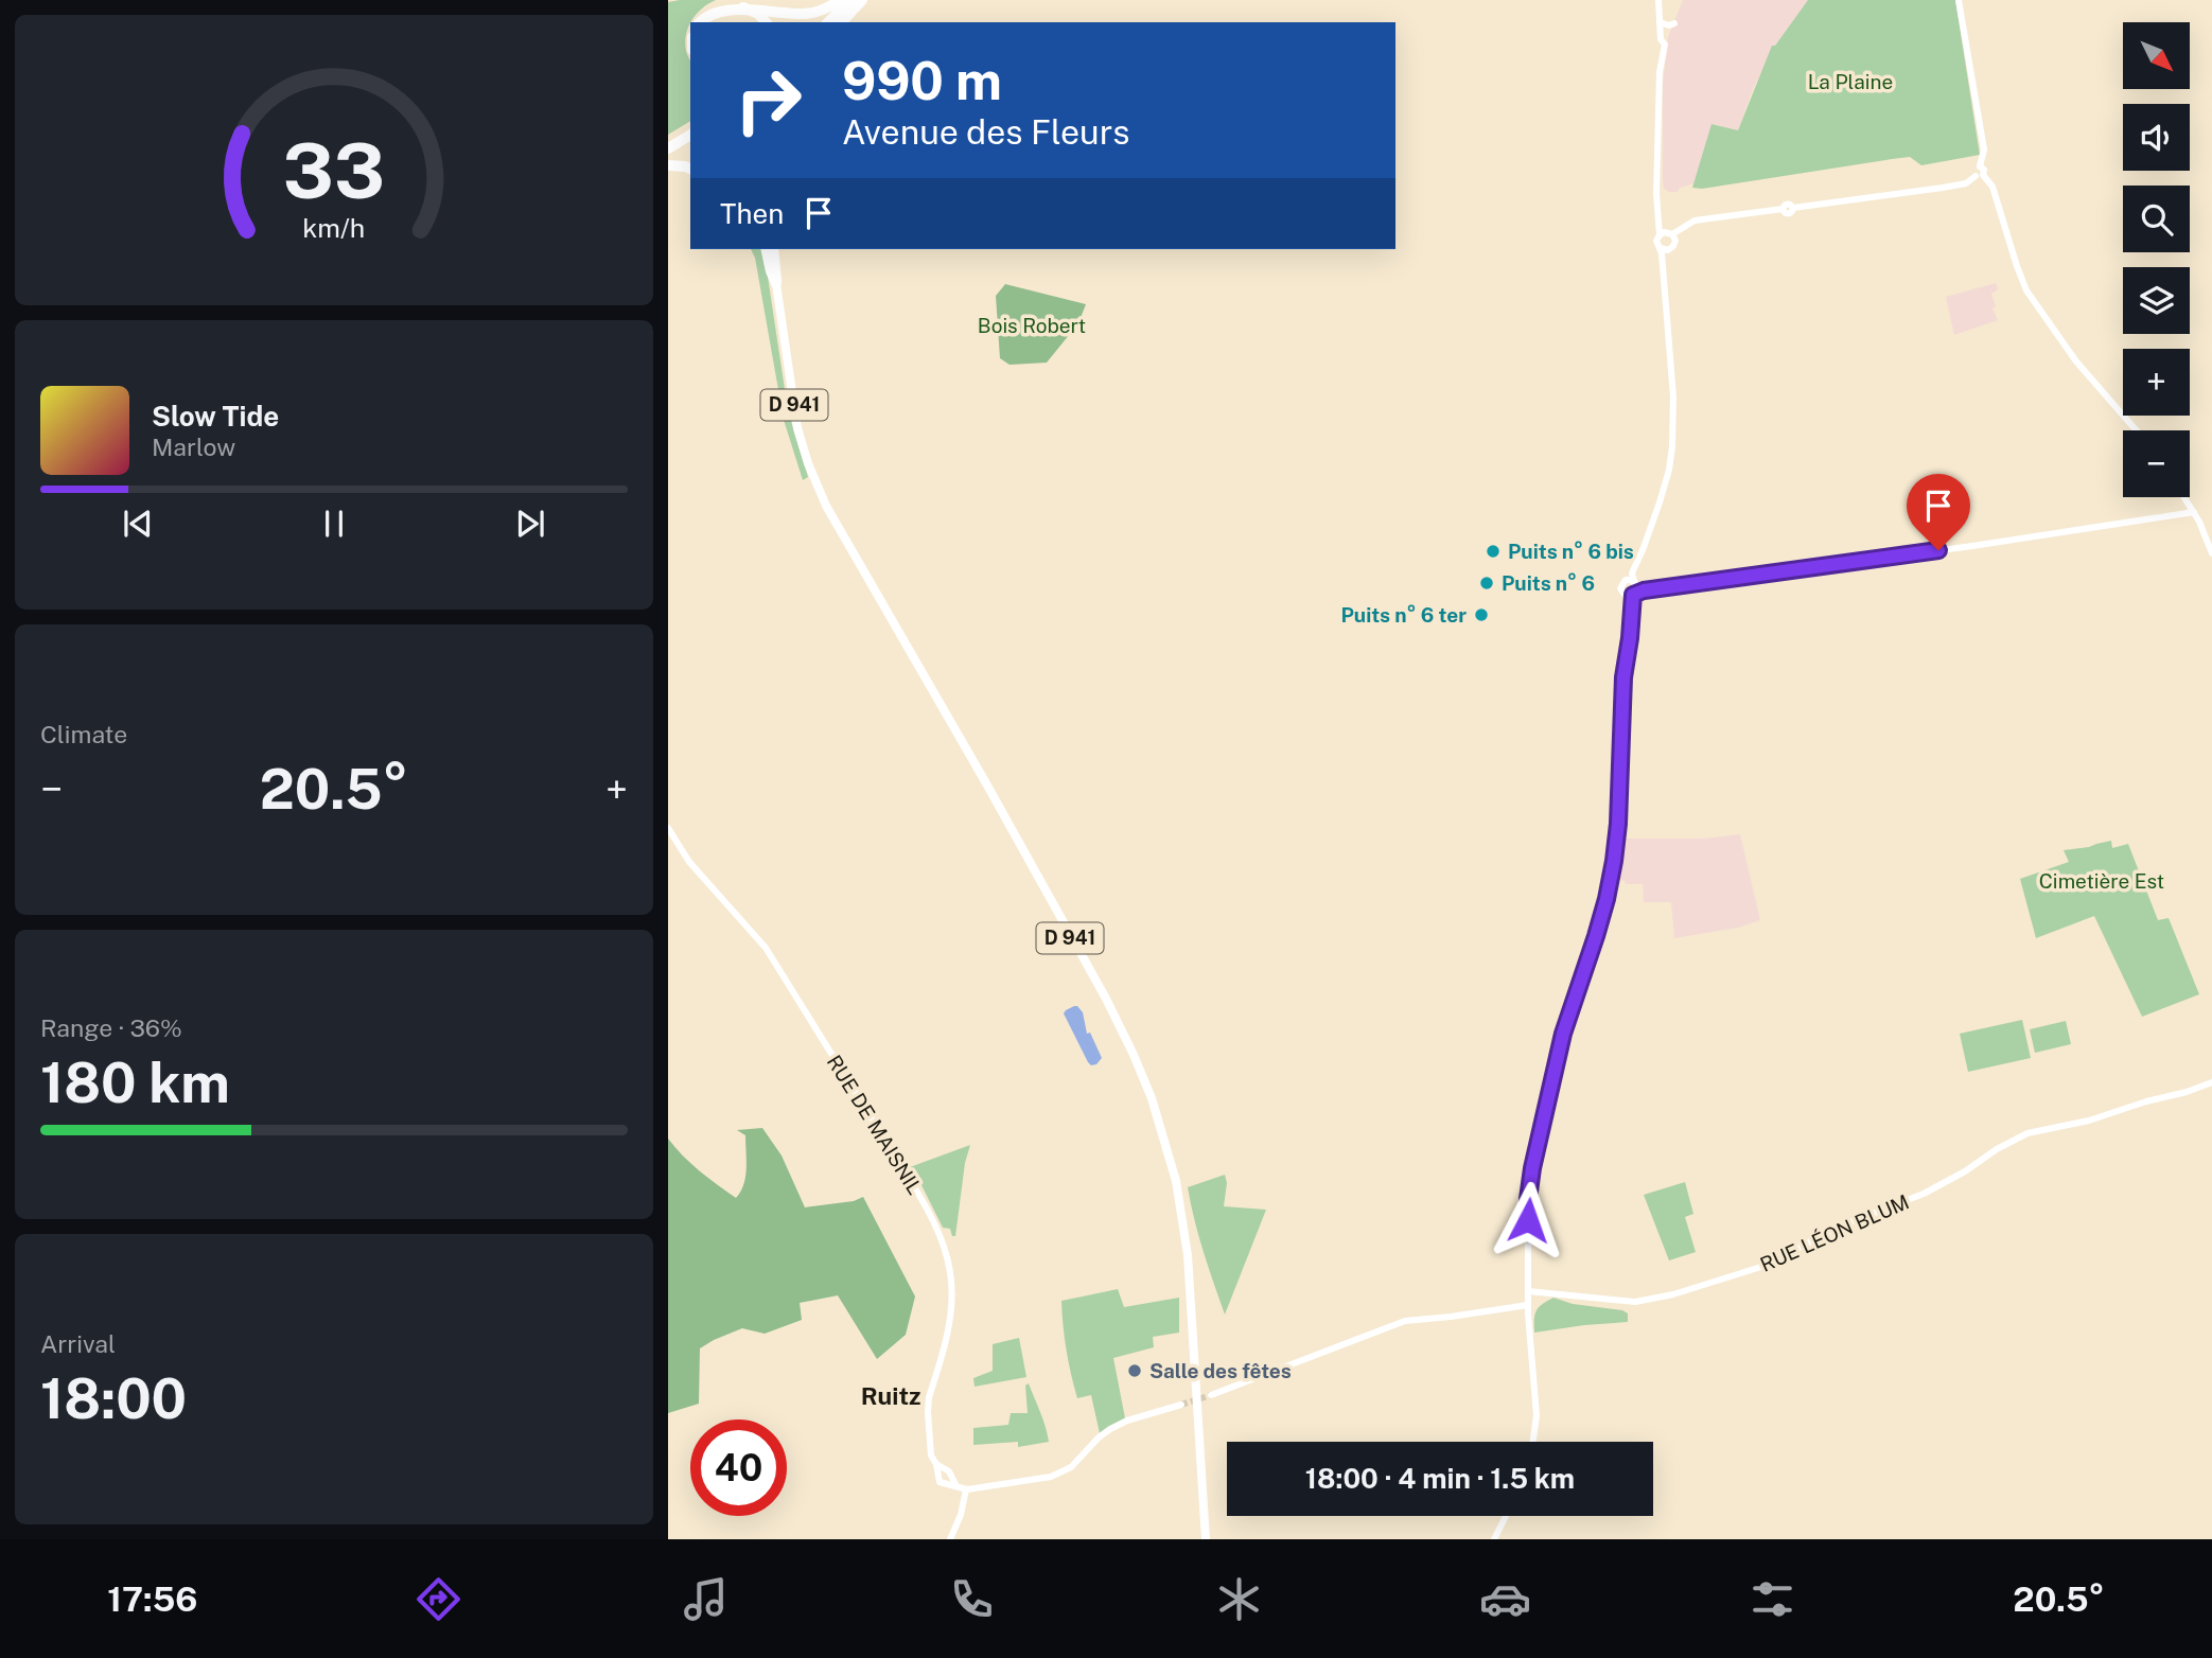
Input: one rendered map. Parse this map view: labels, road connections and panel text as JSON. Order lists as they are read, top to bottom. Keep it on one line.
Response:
{"streets":{"main road":["D 941"],"street":["RUE DE MAISNIL","RUE LÉON BLUM"]},"districts":["Ruitz"],"parks":["La Plaine","Bois Robert","Cimetière Est"],"places":["Puits n° 6 bis","Puits n° 6","Puits n° 6 ter","Salle des fêtes"],"north":"bottom right","page":{"map_buttons":["+","−"],"turn":["990 m","Avenue des Fleurs"],"then":"Then","song":["Slow Tide","Marlow"],"tile":["Climate",["Range · 36%","180 km"],["Arrival","18:00"]],"heat":["−","20.5°","+"],"limit":"40","trip":"18:00 · 4 min · 1.5 km","tabs":["17:56","20.5°"],"gauge":["33","km/h"]}}
